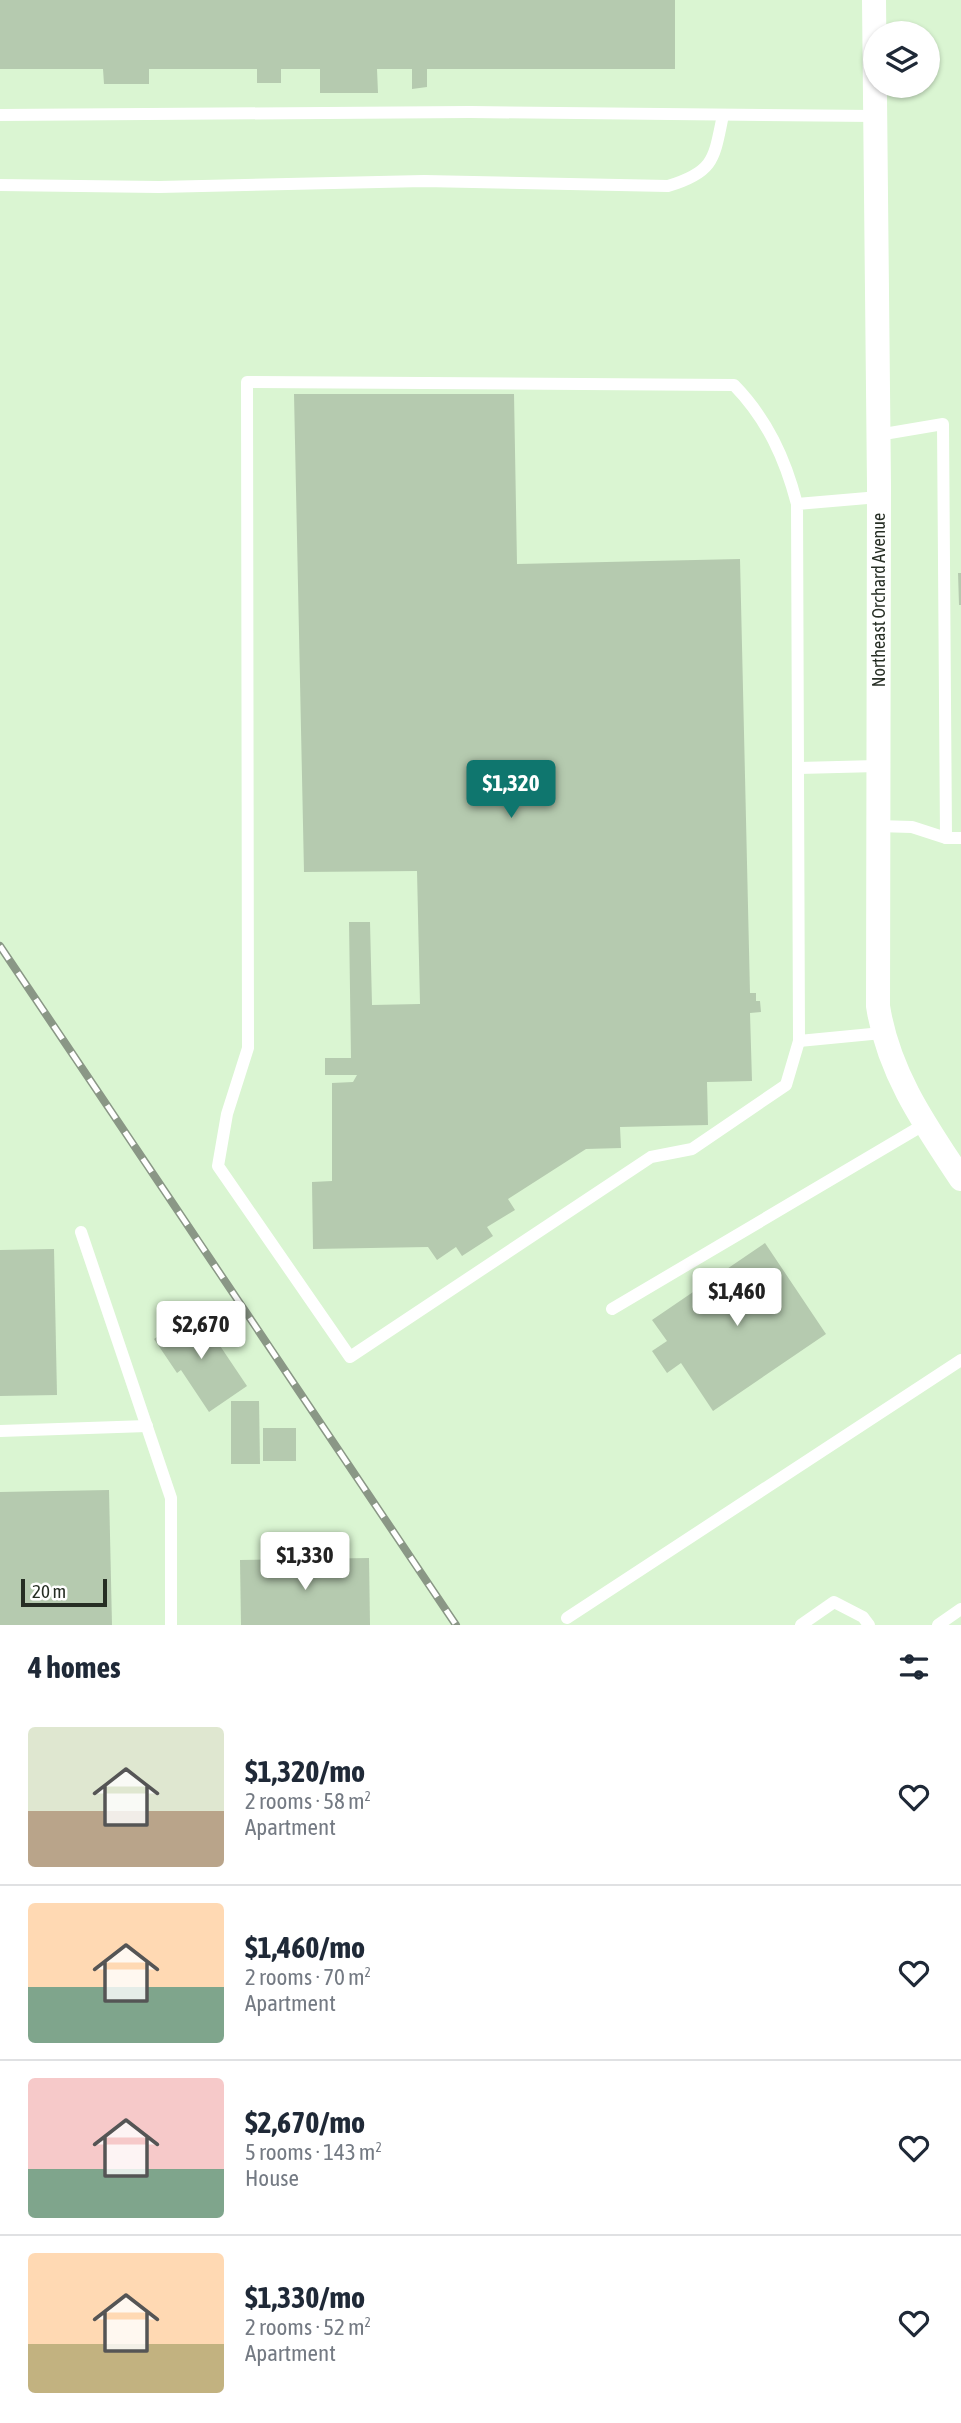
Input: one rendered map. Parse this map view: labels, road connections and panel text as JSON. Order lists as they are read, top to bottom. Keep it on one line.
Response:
{"streets":{"street":["Northeast Orchard Avenue"]},"scale_bar":"20 m","page":{"price":["$1,320","$1,460","$2,670","$1,330"],"scale":"20 m","heading":"4 homes","list":[{"name":"$1,320/mo","note":"2 rooms · 58 m² · Apartment"},{"name":"$1,460/mo","note":"2 rooms · 70 m² · Apartment"},{"name":"$2,670/mo","note":"5 rooms · 143 m² · House"},{"name":"$1,330/mo","note":"2 rooms · 52 m² · Apartment"}]}}
